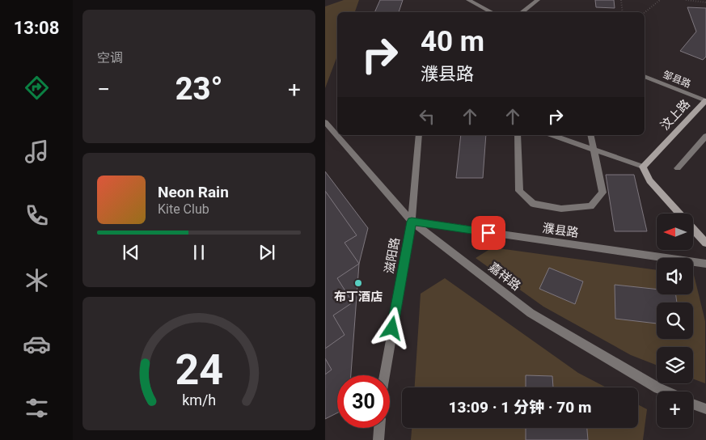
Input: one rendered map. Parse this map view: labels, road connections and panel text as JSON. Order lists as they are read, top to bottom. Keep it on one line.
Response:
{"streets":{"street":["邹县路","汶上路","濮县路","滋阳路","嘉祥路"]},"crossings":[["邹县路","汶上路"],["濮县路","滋阳路"],["濮县路","嘉祥路"],["滋阳路","嘉祥路"]],"places":["布丁酒店"],"north":"left","page":{"tabs":"13:08","tile":"空调","turn":["40 m","濮县路"],"heat":["−","23°","+"],"song":["Neon Rain","Kite Club"],"map_buttons":"+","limit":"30","trip":"13:09 · 1 分钟 · 70 m","gauge":["24","km/h"]}}
